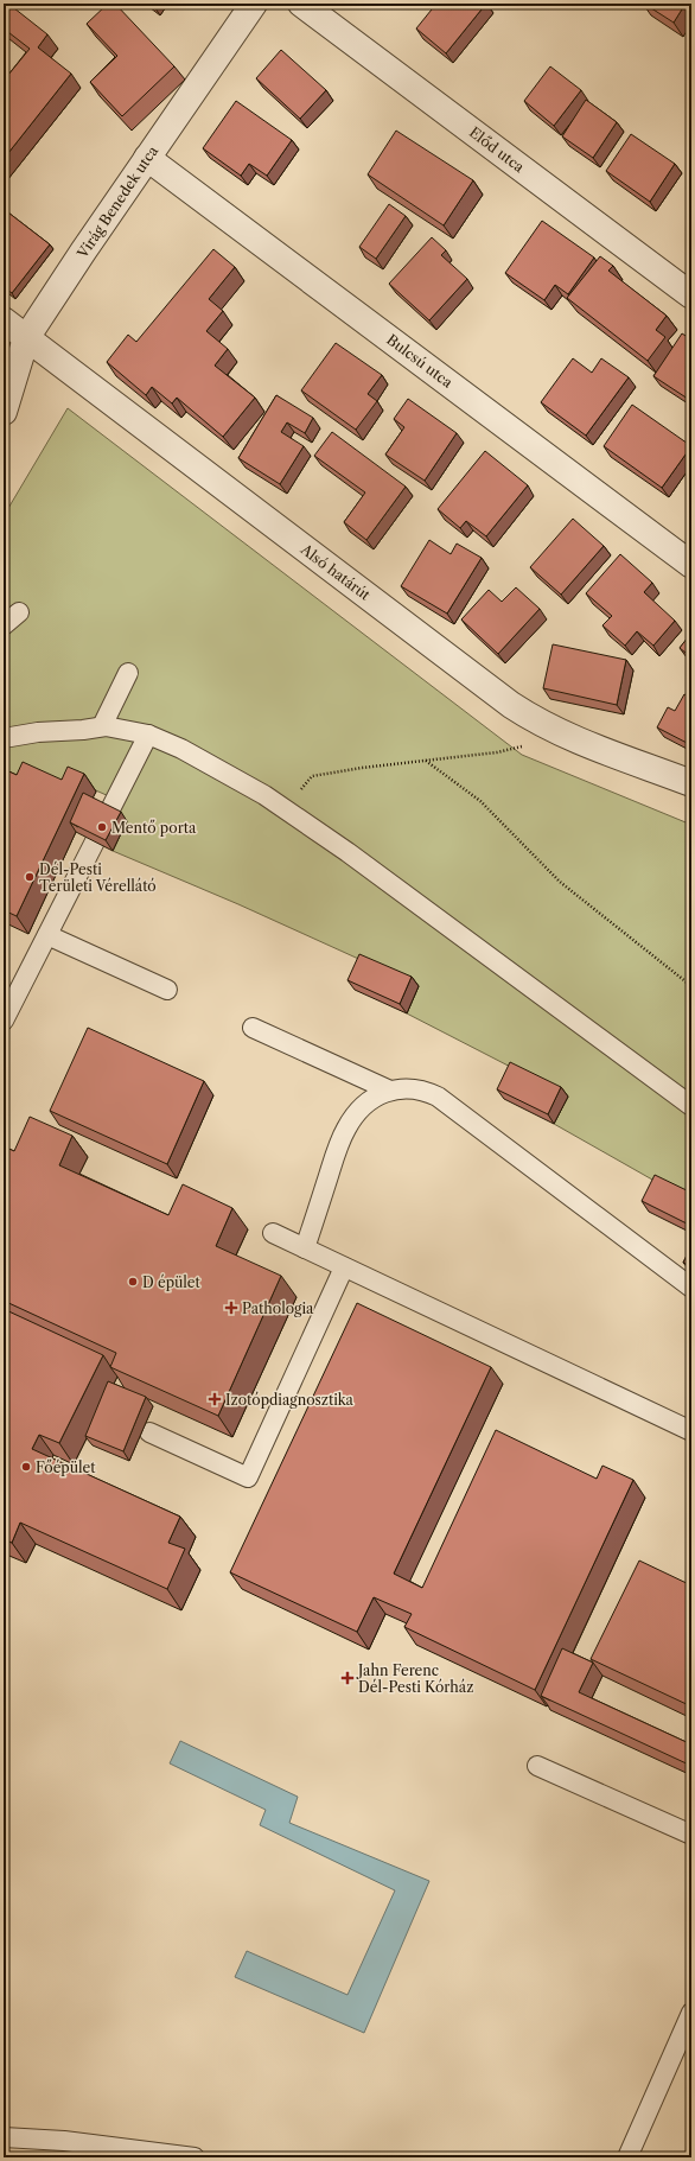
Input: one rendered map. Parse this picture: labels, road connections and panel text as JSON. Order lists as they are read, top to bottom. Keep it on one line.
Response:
{"streets":{"street":["Előd utca","Virág Benedek utca","Bulcsú utca","Alsó határút"]},"crossings":[["Virág Benedek utca","Bulcsú utca"],["Virág Benedek utca","Alsó határút"]],"places":{"other":["Mentő porta","Dél-Pesti Területi Vérellátó","D épület","Főépület"],"health":["Pathologia","Izotópdiagnosztika","Jahn Ferenc Dél-Pesti Kórház"]}}
